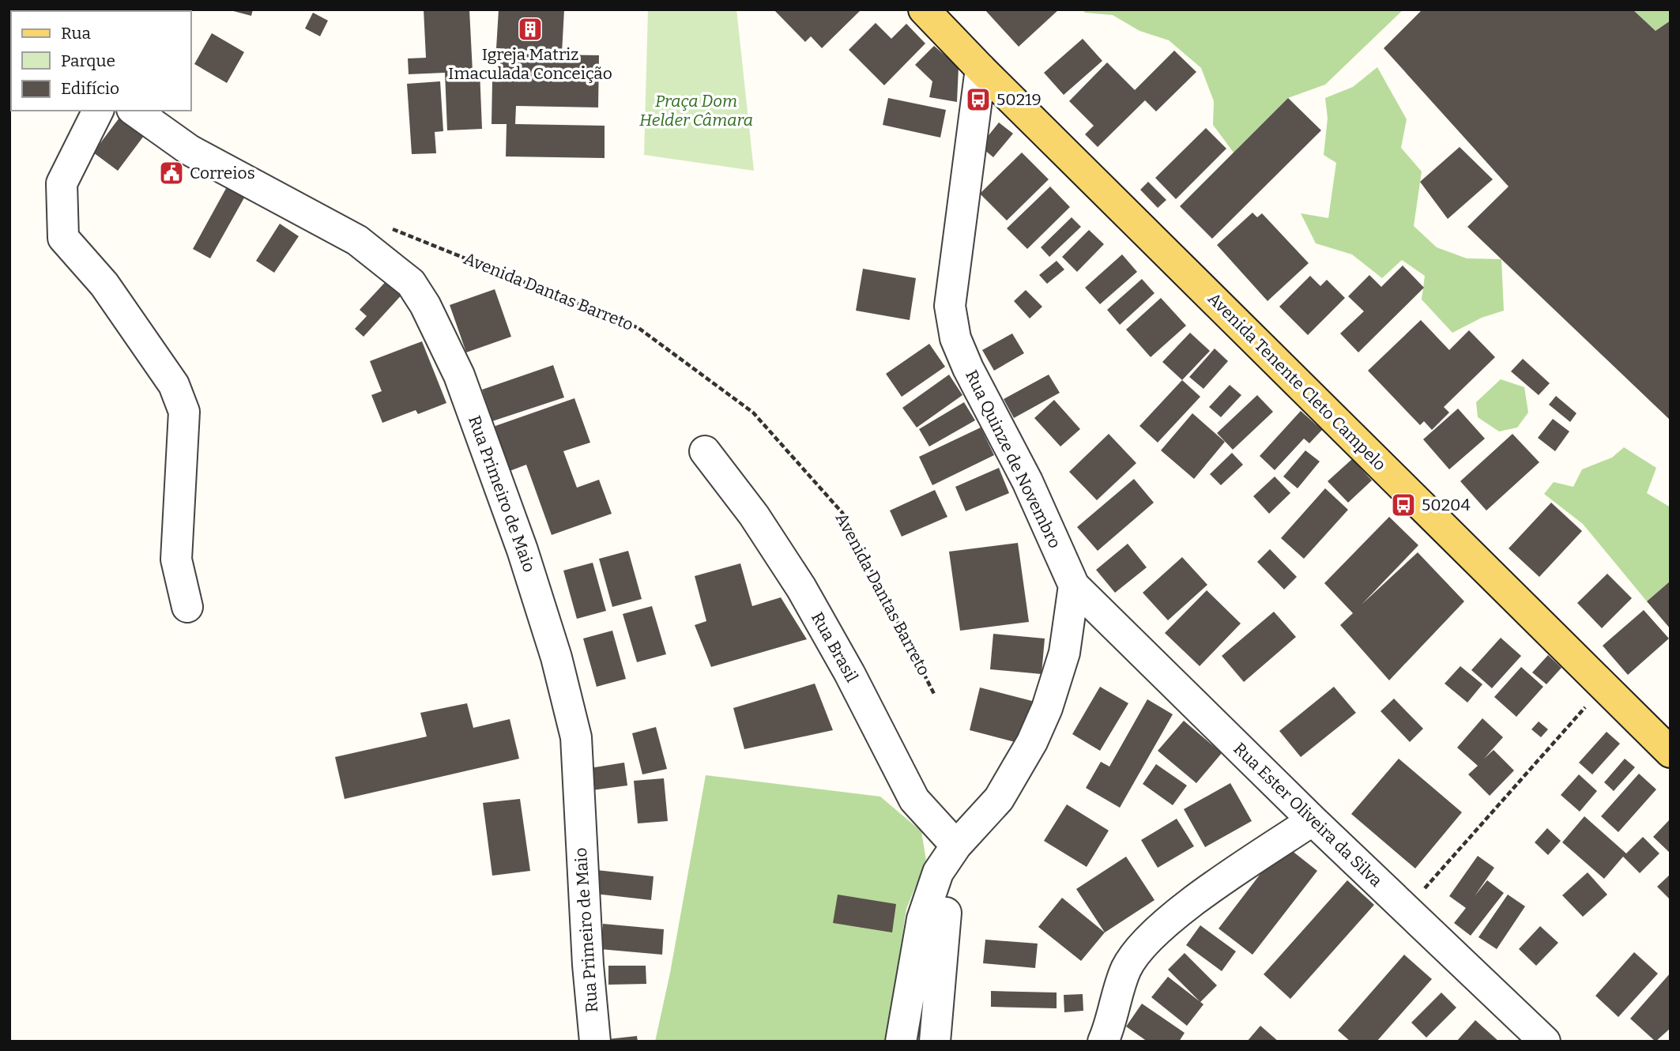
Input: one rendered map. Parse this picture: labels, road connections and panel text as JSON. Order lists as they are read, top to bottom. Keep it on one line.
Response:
{"streets":{"main road":["Avenida Tenente Cleto Campelo"],"street":["Rua Quinze de Novembro","Rua Primeiro de Maio","Rua Brasil","Rua Ester Oliveira da Silva"],"path":["Avenida Dantas Barreto"]},"crossings":[["Avenida Tenente Cleto Campelo","Rua Quinze de Novembro"],["Rua Quinze de Novembro","Rua Ester Oliveira da Silva"]],"parks":["Praça Dom Helder Câmara"],"places":{"building":["Igreja Matriz Imaculada Conceição"],"bus stop":["50219","50204"],"public building":["Correios"]},"legend":["Rua","Parque","Edifício"]}
